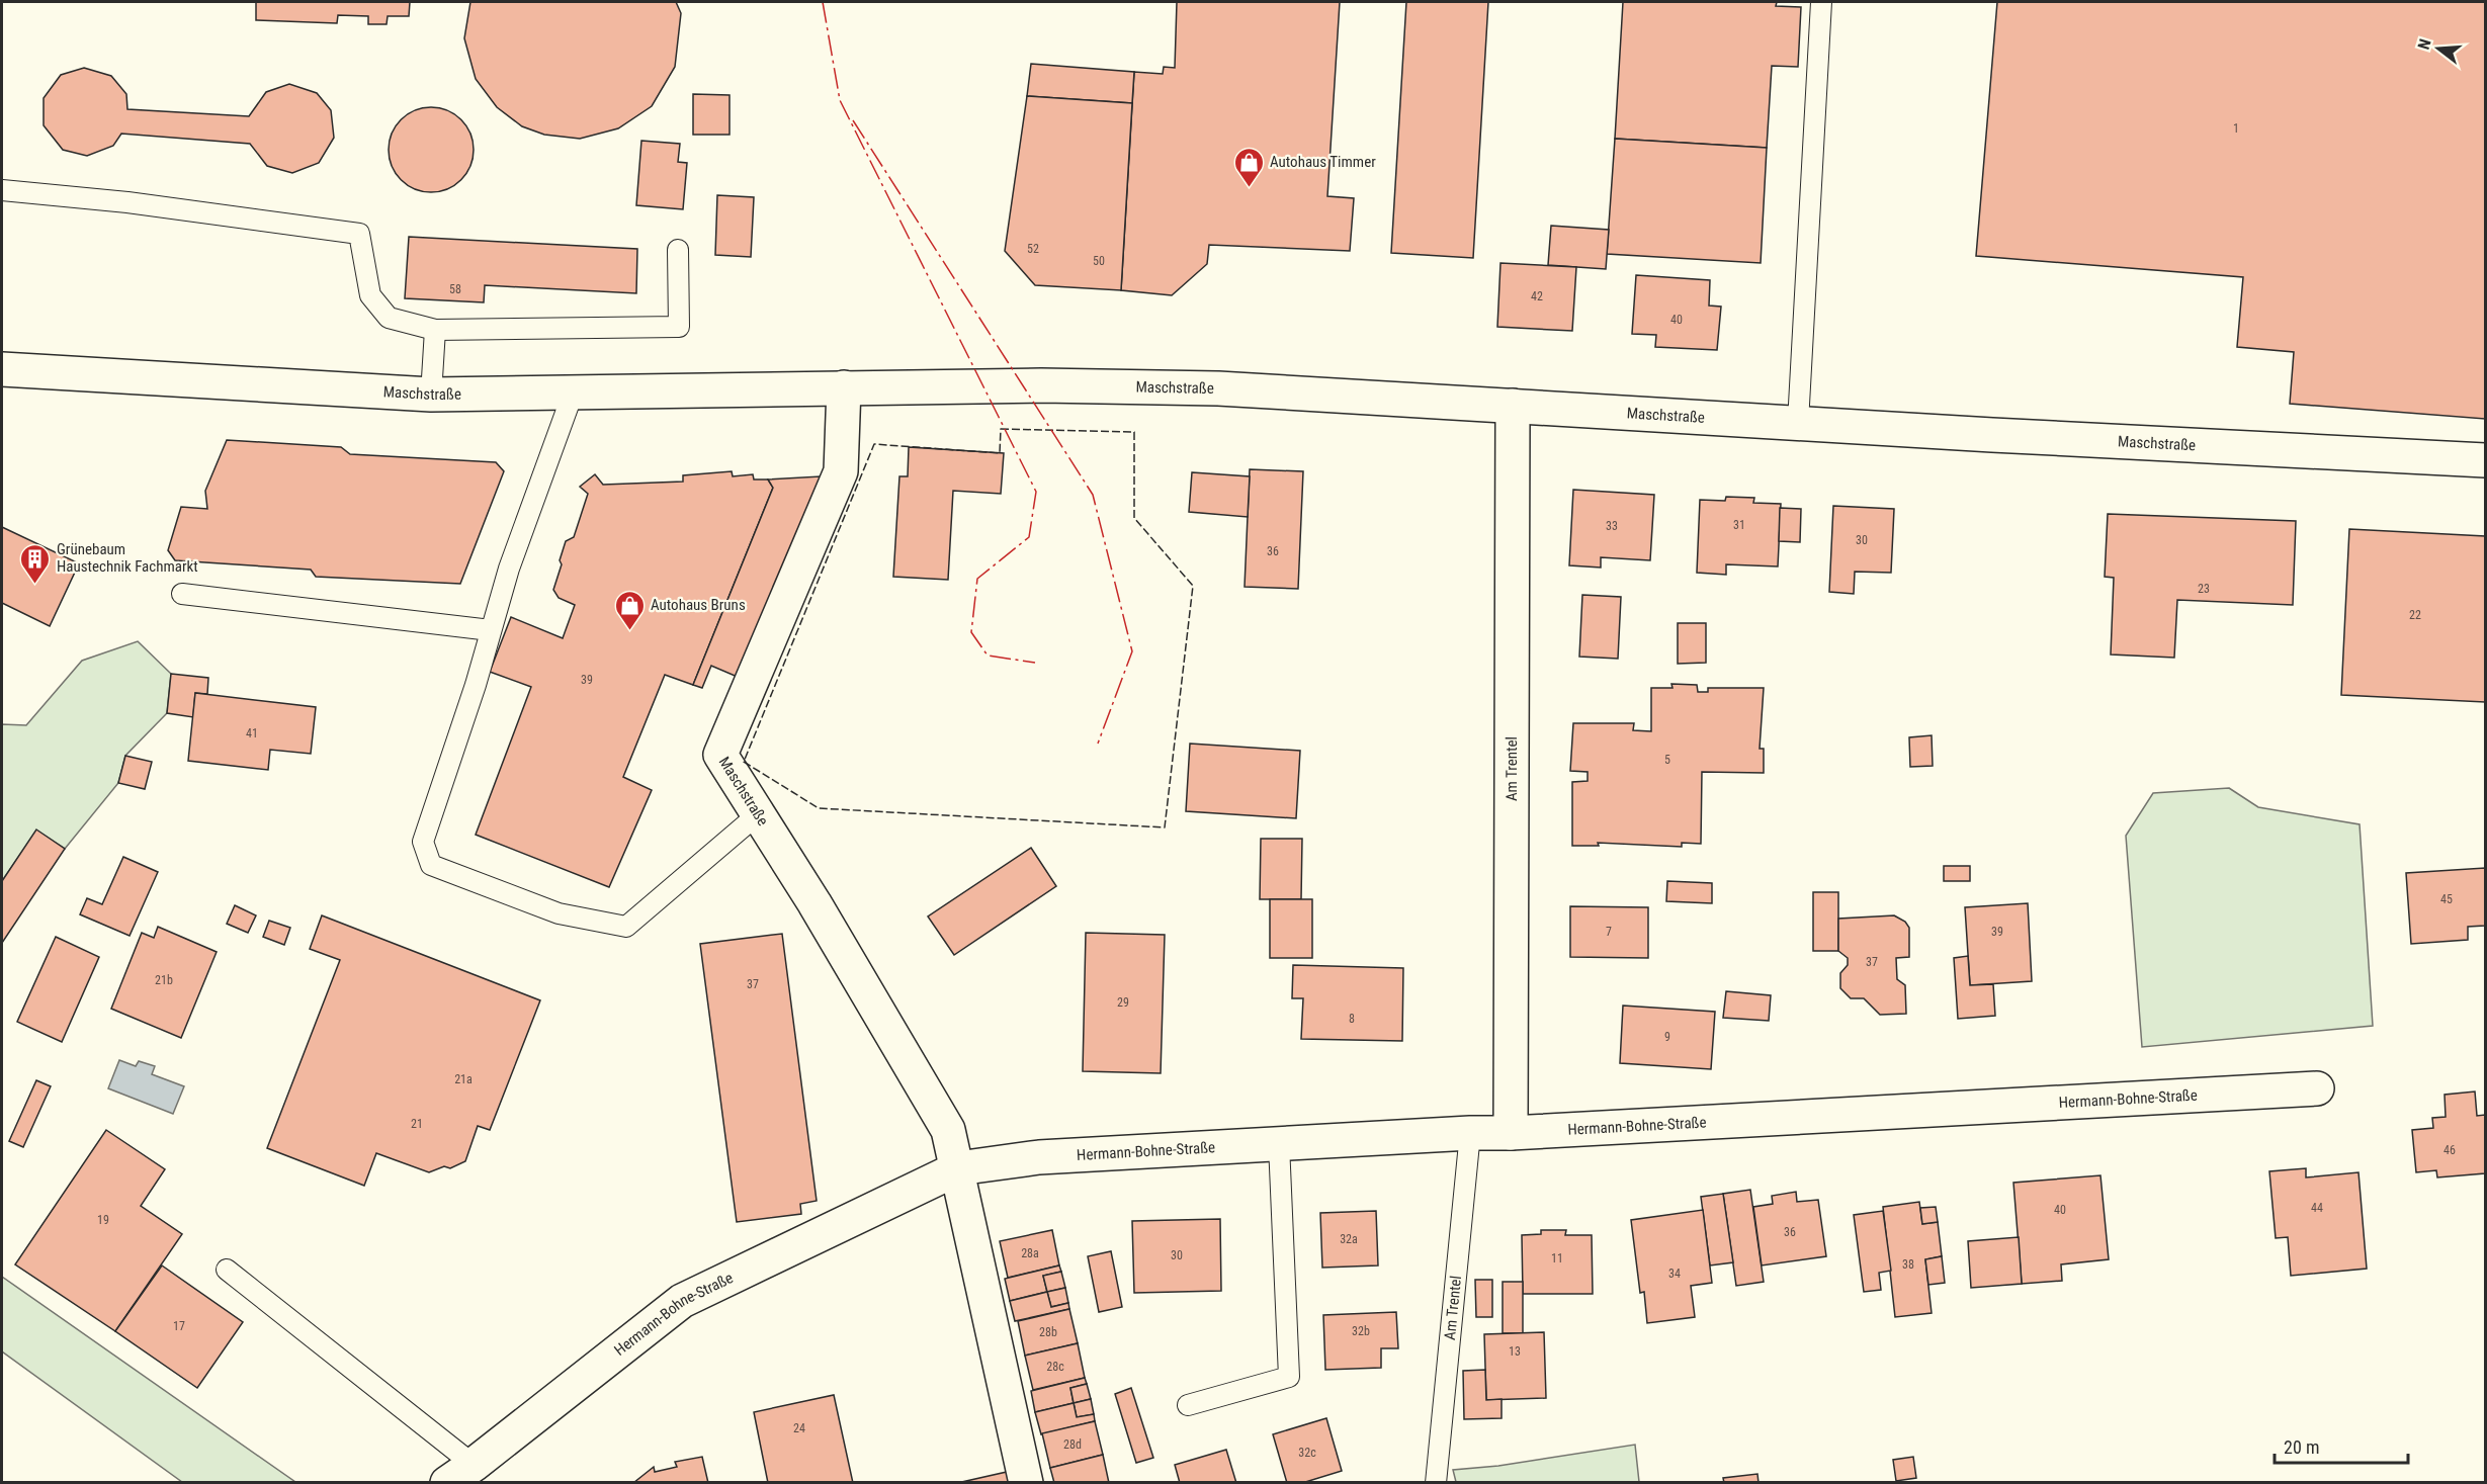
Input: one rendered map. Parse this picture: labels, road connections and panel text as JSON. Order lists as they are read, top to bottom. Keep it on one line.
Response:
{"streets":{"street":["Maschstraße","Am Trentel","Hermann-Bohne-Straße"]},"crossings":[["Maschstraße","Am Trentel"],["Maschstraße","Hermann-Bohne-Straße"],["Am Trentel","Hermann-Bohne-Straße"]],"places":{"shop":["Autohaus Timmer","Autohaus Bruns"],"building":["Grünebaum Haustechnik Fachmarkt"]},"house_numbers":["1","52","50","58","42","40","31","33","30","36","23","22","39","41","5","45","7","39","37","21b","37","29","8","9","21a","21","46","44","40","19","36","32a","28a","30","11","38","34","17","32b","28b","13","28c","24","28d","32c"],"scale_bar":"20 m","north":"left"}
